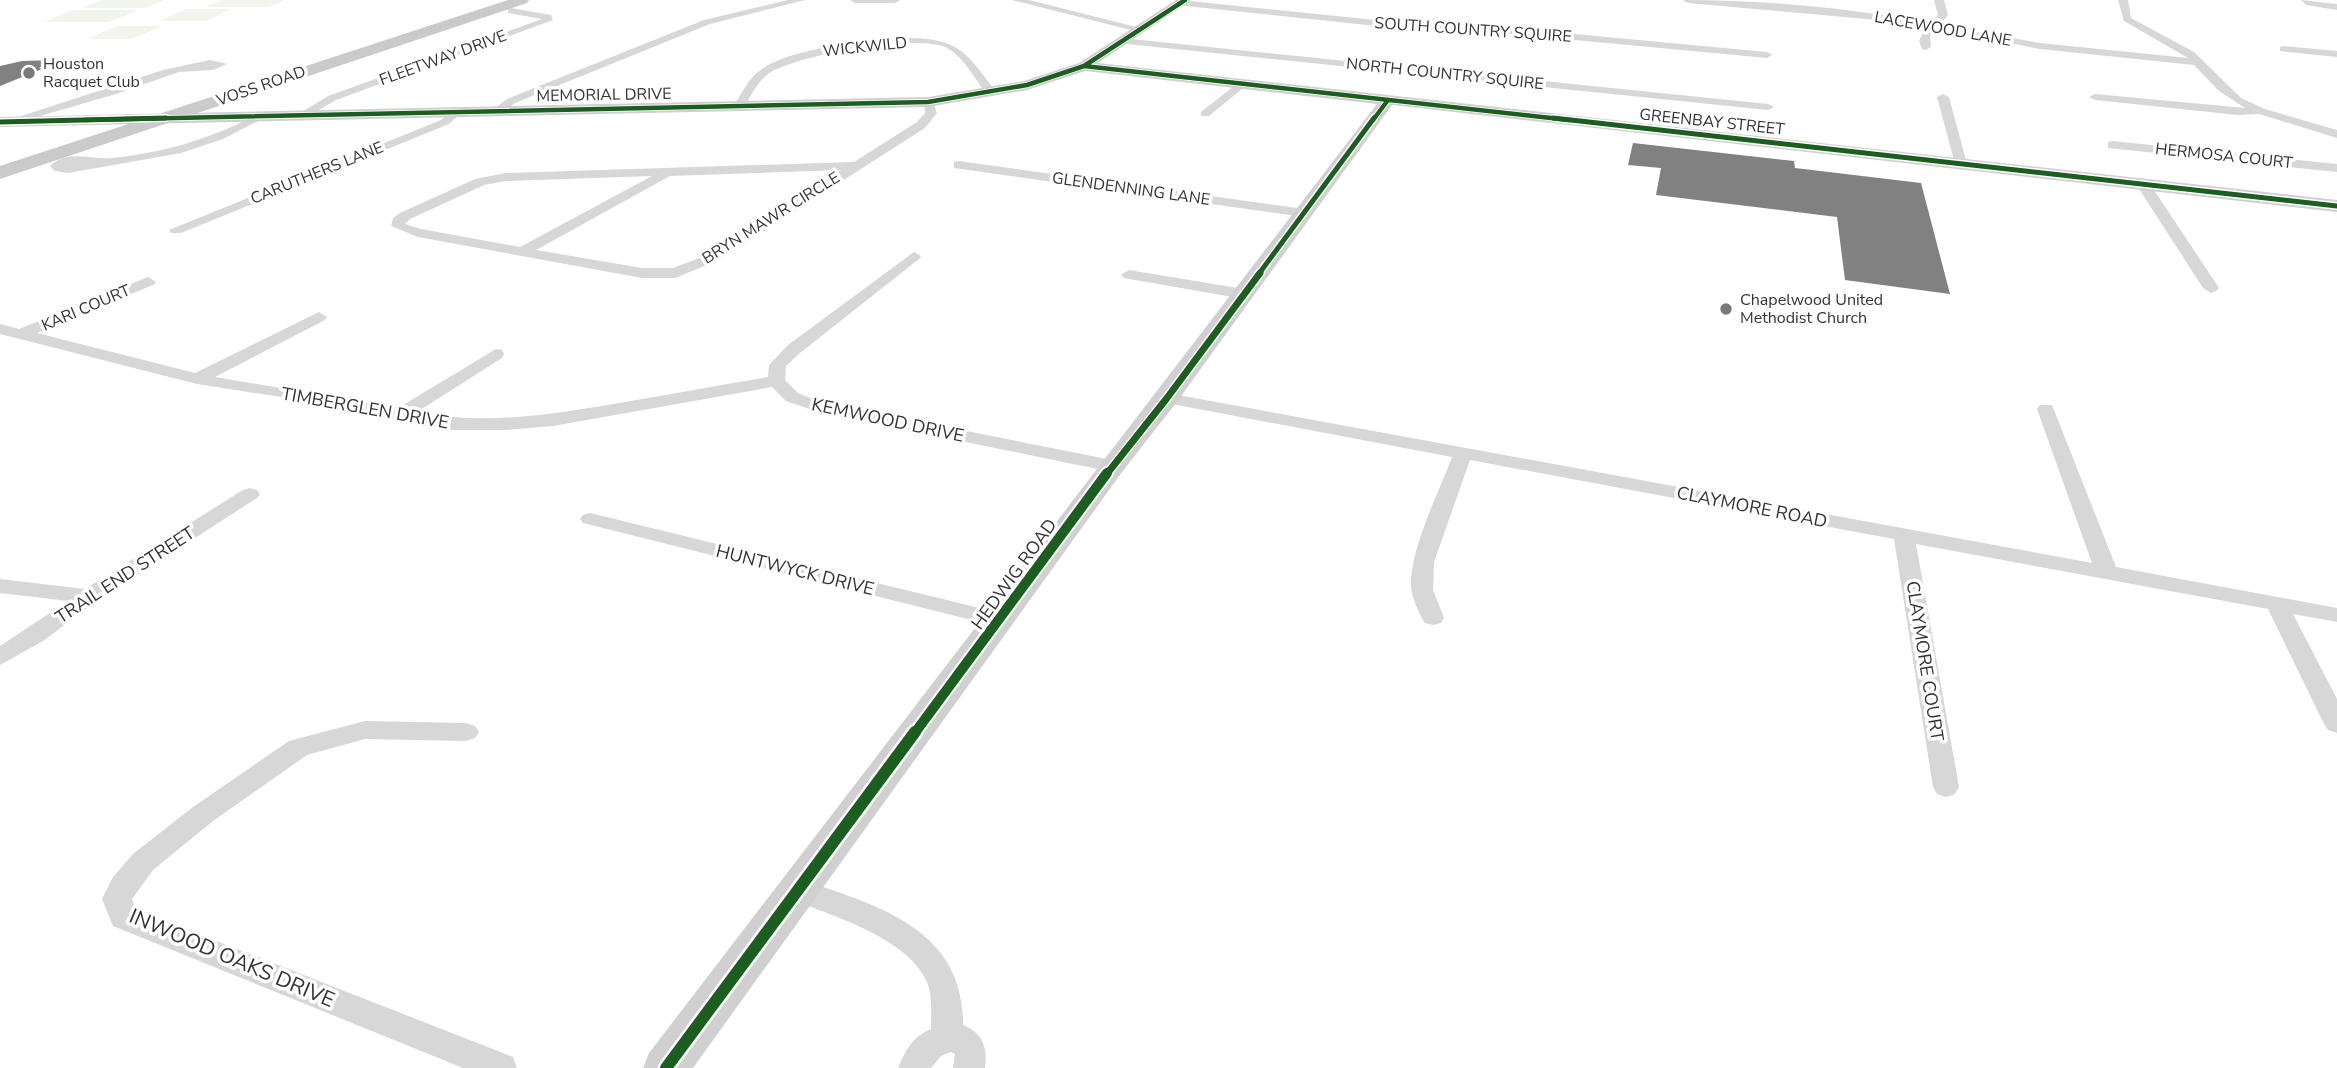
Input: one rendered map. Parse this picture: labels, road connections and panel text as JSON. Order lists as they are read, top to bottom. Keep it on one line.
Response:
{"streets":{"main road":["VOSS ROAD"],"street":["LACEWOOD LANE","SOUTH COUNTRY SQUIRE","WICKWILD","FLEETWAY DRIVE","NORTH COUNTRY SQUIRE","MEMORIAL DRIVE","GREENBAY STREET","HERMOSA COURT","CARUTHERS LANE","GLENDENNING LANE","BRYN MAWR CIRCLE","KARI COURT","TIMBERGLEN DRIVE","KEMWOOD DRIVE","CLAYMORE ROAD","HUNTWYCK DRIVE","HEDWIG ROAD","TRAIL END STREET","CLAYMORE COURT","INWOOD OAKS DRIVE"]},"crossings":[["SOUTH COUNTRY SQUIRE","MEMORIAL DRIVE"],["WICKWILD","MEMORIAL DRIVE"],["FLEETWAY DRIVE","VOSS ROAD"],["FLEETWAY DRIVE","MEMORIAL DRIVE"],["NORTH COUNTRY SQUIRE","MEMORIAL DRIVE"],["VOSS ROAD","MEMORIAL DRIVE"],["MEMORIAL DRIVE","GREENBAY STREET"],["MEMORIAL DRIVE","CARUTHERS LANE"],["MEMORIAL DRIVE","BRYN MAWR CIRCLE"],["GREENBAY STREET","HEDWIG ROAD"],["GLENDENNING LANE","HEDWIG ROAD"],["KARI COURT","TIMBERGLEN DRIVE"],["TIMBERGLEN DRIVE","KEMWOOD DRIVE"],["KEMWOOD DRIVE","HEDWIG ROAD"],["CLAYMORE ROAD","HEDWIG ROAD"],["CLAYMORE ROAD","CLAYMORE COURT"],["HUNTWYCK DRIVE","HEDWIG ROAD"]],"places":["Houston Racquet Club","Chapelwood United Methodist Church"]}
